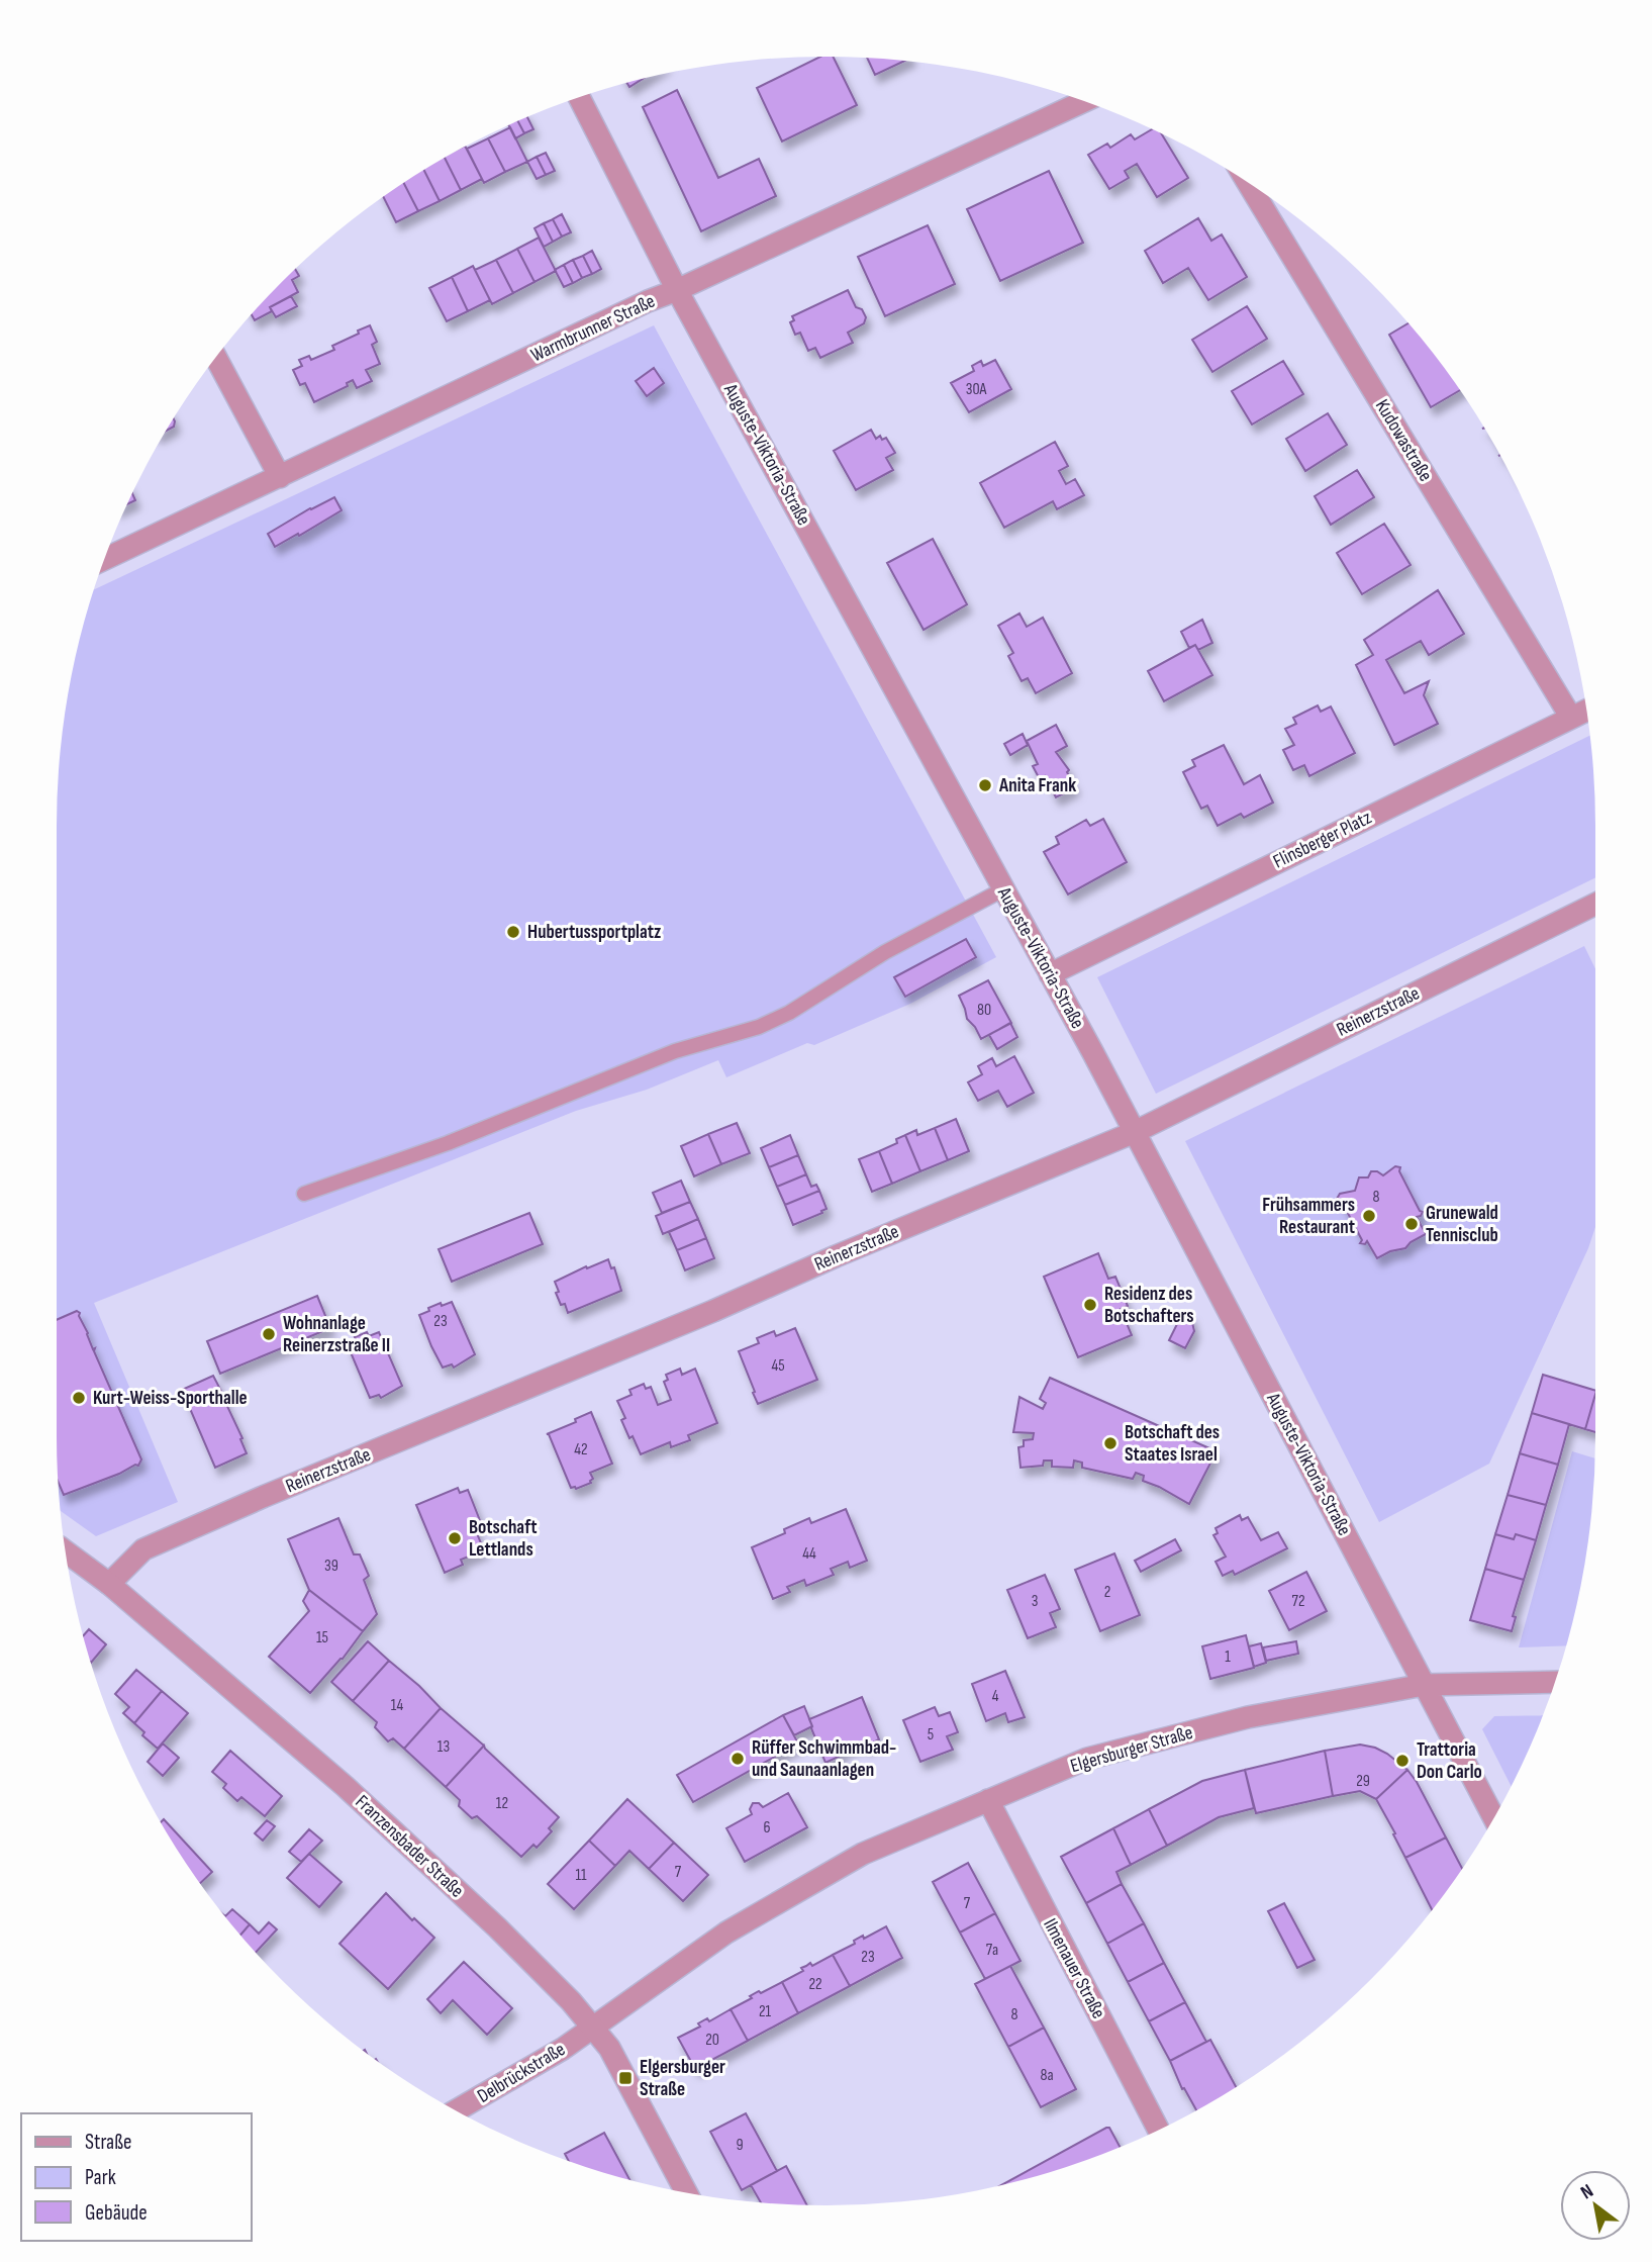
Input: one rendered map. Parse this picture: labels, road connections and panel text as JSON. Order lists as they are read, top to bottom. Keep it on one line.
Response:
{"streets":{"street":["Warmbrunner Straße","Kudowastraße","Auguste-Viktoria-Straße","Flinsberger Platz","Reinerzstraße","Elgersburger Straße","Franzensbader Straße","Ilmenauer Straße","Delbrückstraße"]},"crossings":[["Warmbrunner Straße","Auguste-Viktoria-Straße"],["Kudowastraße","Flinsberger Platz"],["Auguste-Viktoria-Straße","Flinsberger Platz"],["Auguste-Viktoria-Straße","Reinerzstraße"],["Auguste-Viktoria-Straße","Elgersburger Straße"],["Reinerzstraße","Franzensbader Straße"],["Elgersburger Straße","Franzensbader Straße"],["Elgersburger Straße","Ilmenauer Straße"],["Elgersburger Straße","Delbrückstraße"],["Franzensbader Straße","Delbrückstraße"]],"places":{"other":["Anita Frank","Hubertussportplatz","Frühsammers Restaurant","Grunewald Tennisclub","Residenz des Botschafters","Wohnanlage Reinerzstraße II","Kurt-Weiss-Sporthalle","Botschaft des Staates Israel","Botschaft Lettlands","Rüffer Schwimmbad- und Saunaanlagen","Trattoria Don Carlo"],"transit":["Elgersburger Straße"]},"house_numbers":["30A","80","8","23","45","42","44","39","2","3","72","15","1","4","14","5","13","29","12","6","7","11","7","7a","23","22","21","8","20","8a","9"],"legend":["Straße","Park","Gebäude"],"north":"top left"}
